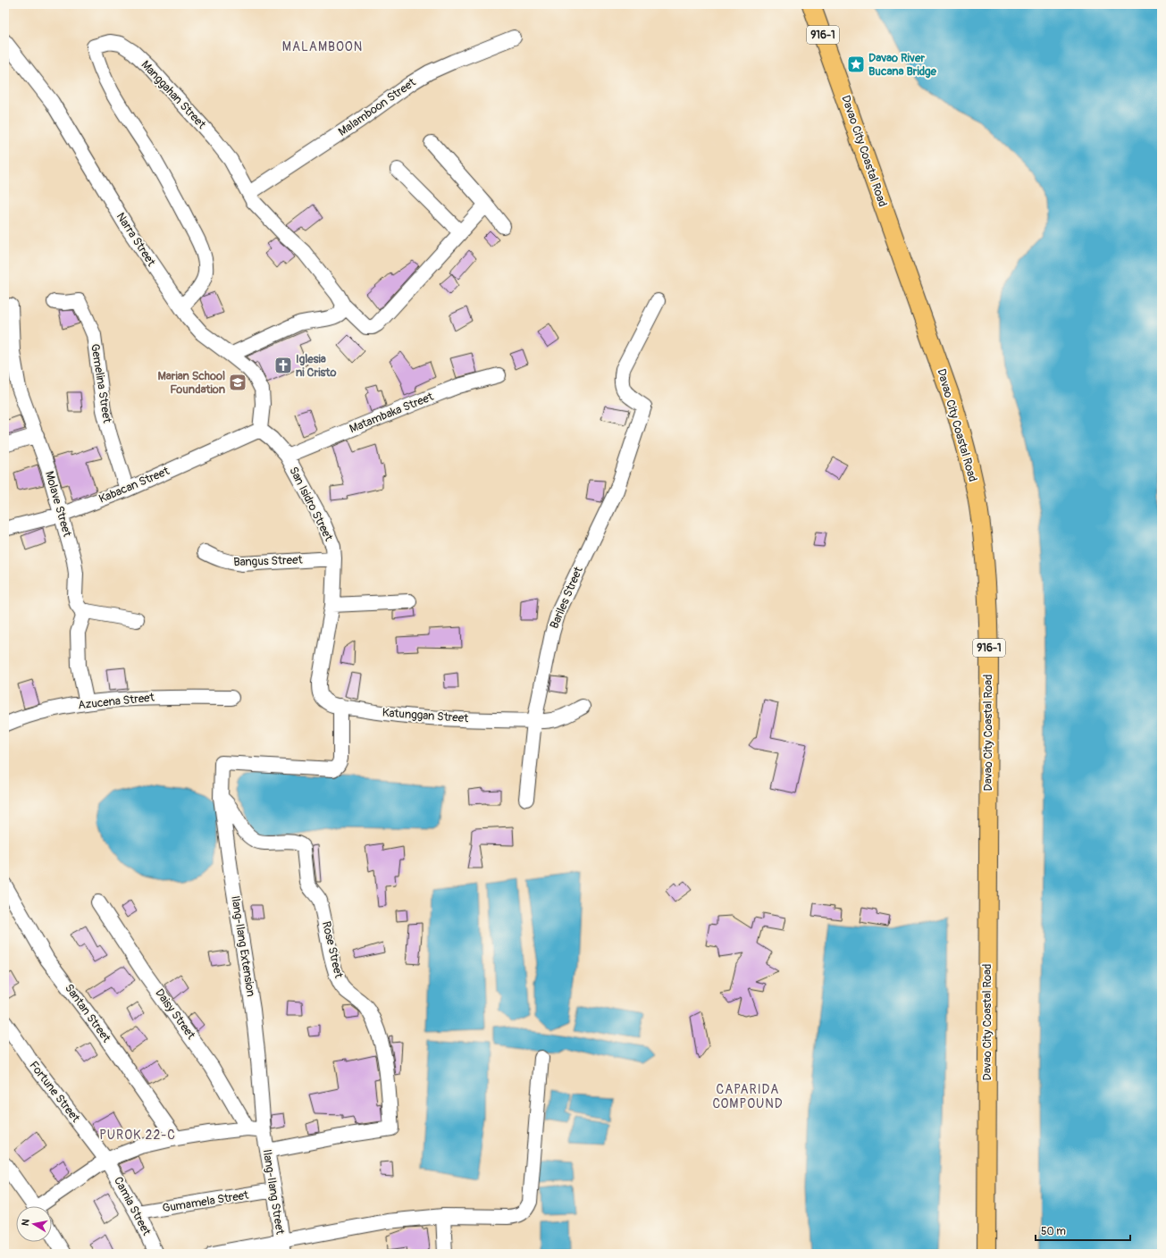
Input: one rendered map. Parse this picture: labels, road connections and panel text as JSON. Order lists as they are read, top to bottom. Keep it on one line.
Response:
{"streets":{"main road":["916-1","Davao City Coastal Road"],"street":["Manggahan Street","Malamboon Street","Narra Street","Gemelina Street","Matambaka Street","Kabacan Street","Molave Street","San Isidro Street","Bangus Street","Bariles Street","Azucena Street","Katunggan Street","Ilang-Ilang Extension","Rose Street","Santan Street","Daisy Street","Fortune Street","Ilang-Ilang Street","Gumamela Street","Camia Street"]},"crossings":[["Manggahan Street","Malamboon Street"],["Manggahan Street","Narra Street"],["Narra Street","Kabacan Street"],["Narra Street","San Isidro Street"],["Gemelina Street","Kabacan Street"],["Matambaka Street","San Isidro Street"],["Kabacan Street","Molave Street"],["Kabacan Street","San Isidro Street"],["Molave Street","Azucena Street"],["San Isidro Street","Bangus Street"],["San Isidro Street","Katunggan Street"],["Bariles Street","Katunggan Street"],["Katunggan Street","Ilang-Ilang Extension"],["Ilang-Ilang Extension","Rose Street"],["Ilang-Ilang Extension","Ilang-Ilang Street"],["Rose Street","Ilang-Ilang Street"],["Fortune Street","Camia Street"],["Ilang-Ilang Street","Gumamela Street"],["Gumamela Street","Camia Street"]],"districts":["MALAMBOON","CAPARIDA COMPOUND","PUROK 22-C"],"places":{"place":["Davao River Bucana Bridge"],"church":["Iglesia ni Cristo"],"school or university":["Marian School Foundation"]},"scale_bar":"50 m","north":"left"}
